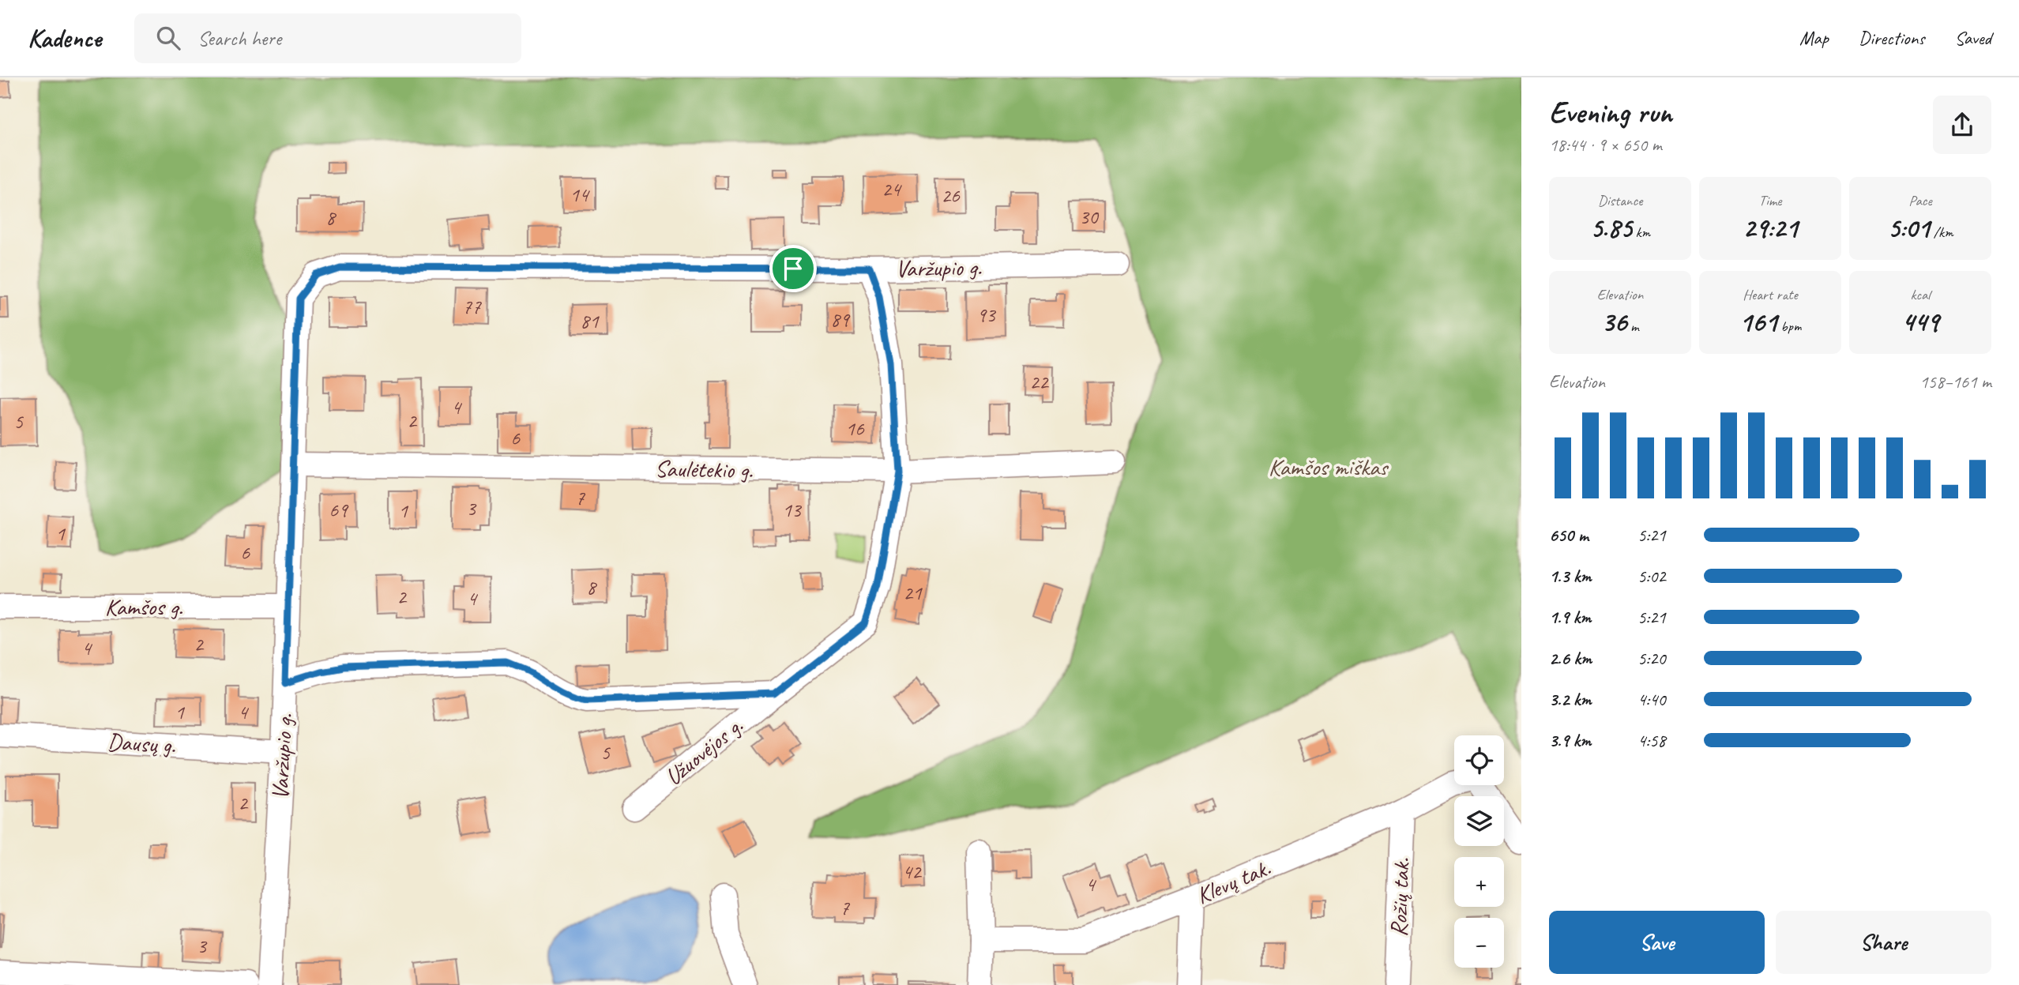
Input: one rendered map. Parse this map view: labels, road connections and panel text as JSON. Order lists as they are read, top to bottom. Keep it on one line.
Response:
{"streets":{"street":["Varžupio g.","Saulėtekio g.","Kamšos g.","Dausų g.","Užuovėjos g.","Klevų tak.","Rožių tak."]},"crossings":[["Varžupio g.","Saulėtekio g."],["Varžupio g.","Kamšos g."],["Varžupio g.","Dausų g."],["Varžupio g.","Užuovėjos g."],["Saulėtekio g.","Užuovėjos g."],["Klevų tak.","Rožių tak."]],"parks":["Kamšos miškas"],"house_numbers":["24","14","26","30","8","77","93","89","81","22","4","2","5","16","6","7","3","69","13","1","1","6","8","21","2","4","2","4","1","4","5","2","42","4","7","3"],"page":{"header":"Kadence","search":"Search here","nav":["Map","Directions","Saved"],"heading":["Evening run","18:44 · 9 × 650 m"],"stats":[["Distance","5.85 km"],["Time","29:21"],["Pace","5:01 /km"],["Elevation","36 m"],["Heart rate","161 bpm"],["kcal","449"]],"chart":["Elevation","158–161 m"],"list":[{"name":"650 m","note":"5:21"},{"name":"1.3 km","note":"5:02"},{"name":"1.9 km","note":"5:21"},{"name":"2.6 km","note":"5:20"},{"name":"3.2 km","note":"4:40"},{"name":"3.9 km","note":"4:58"}],"map_buttons":["+","−"],"buttons":["Save","Share"]}}
